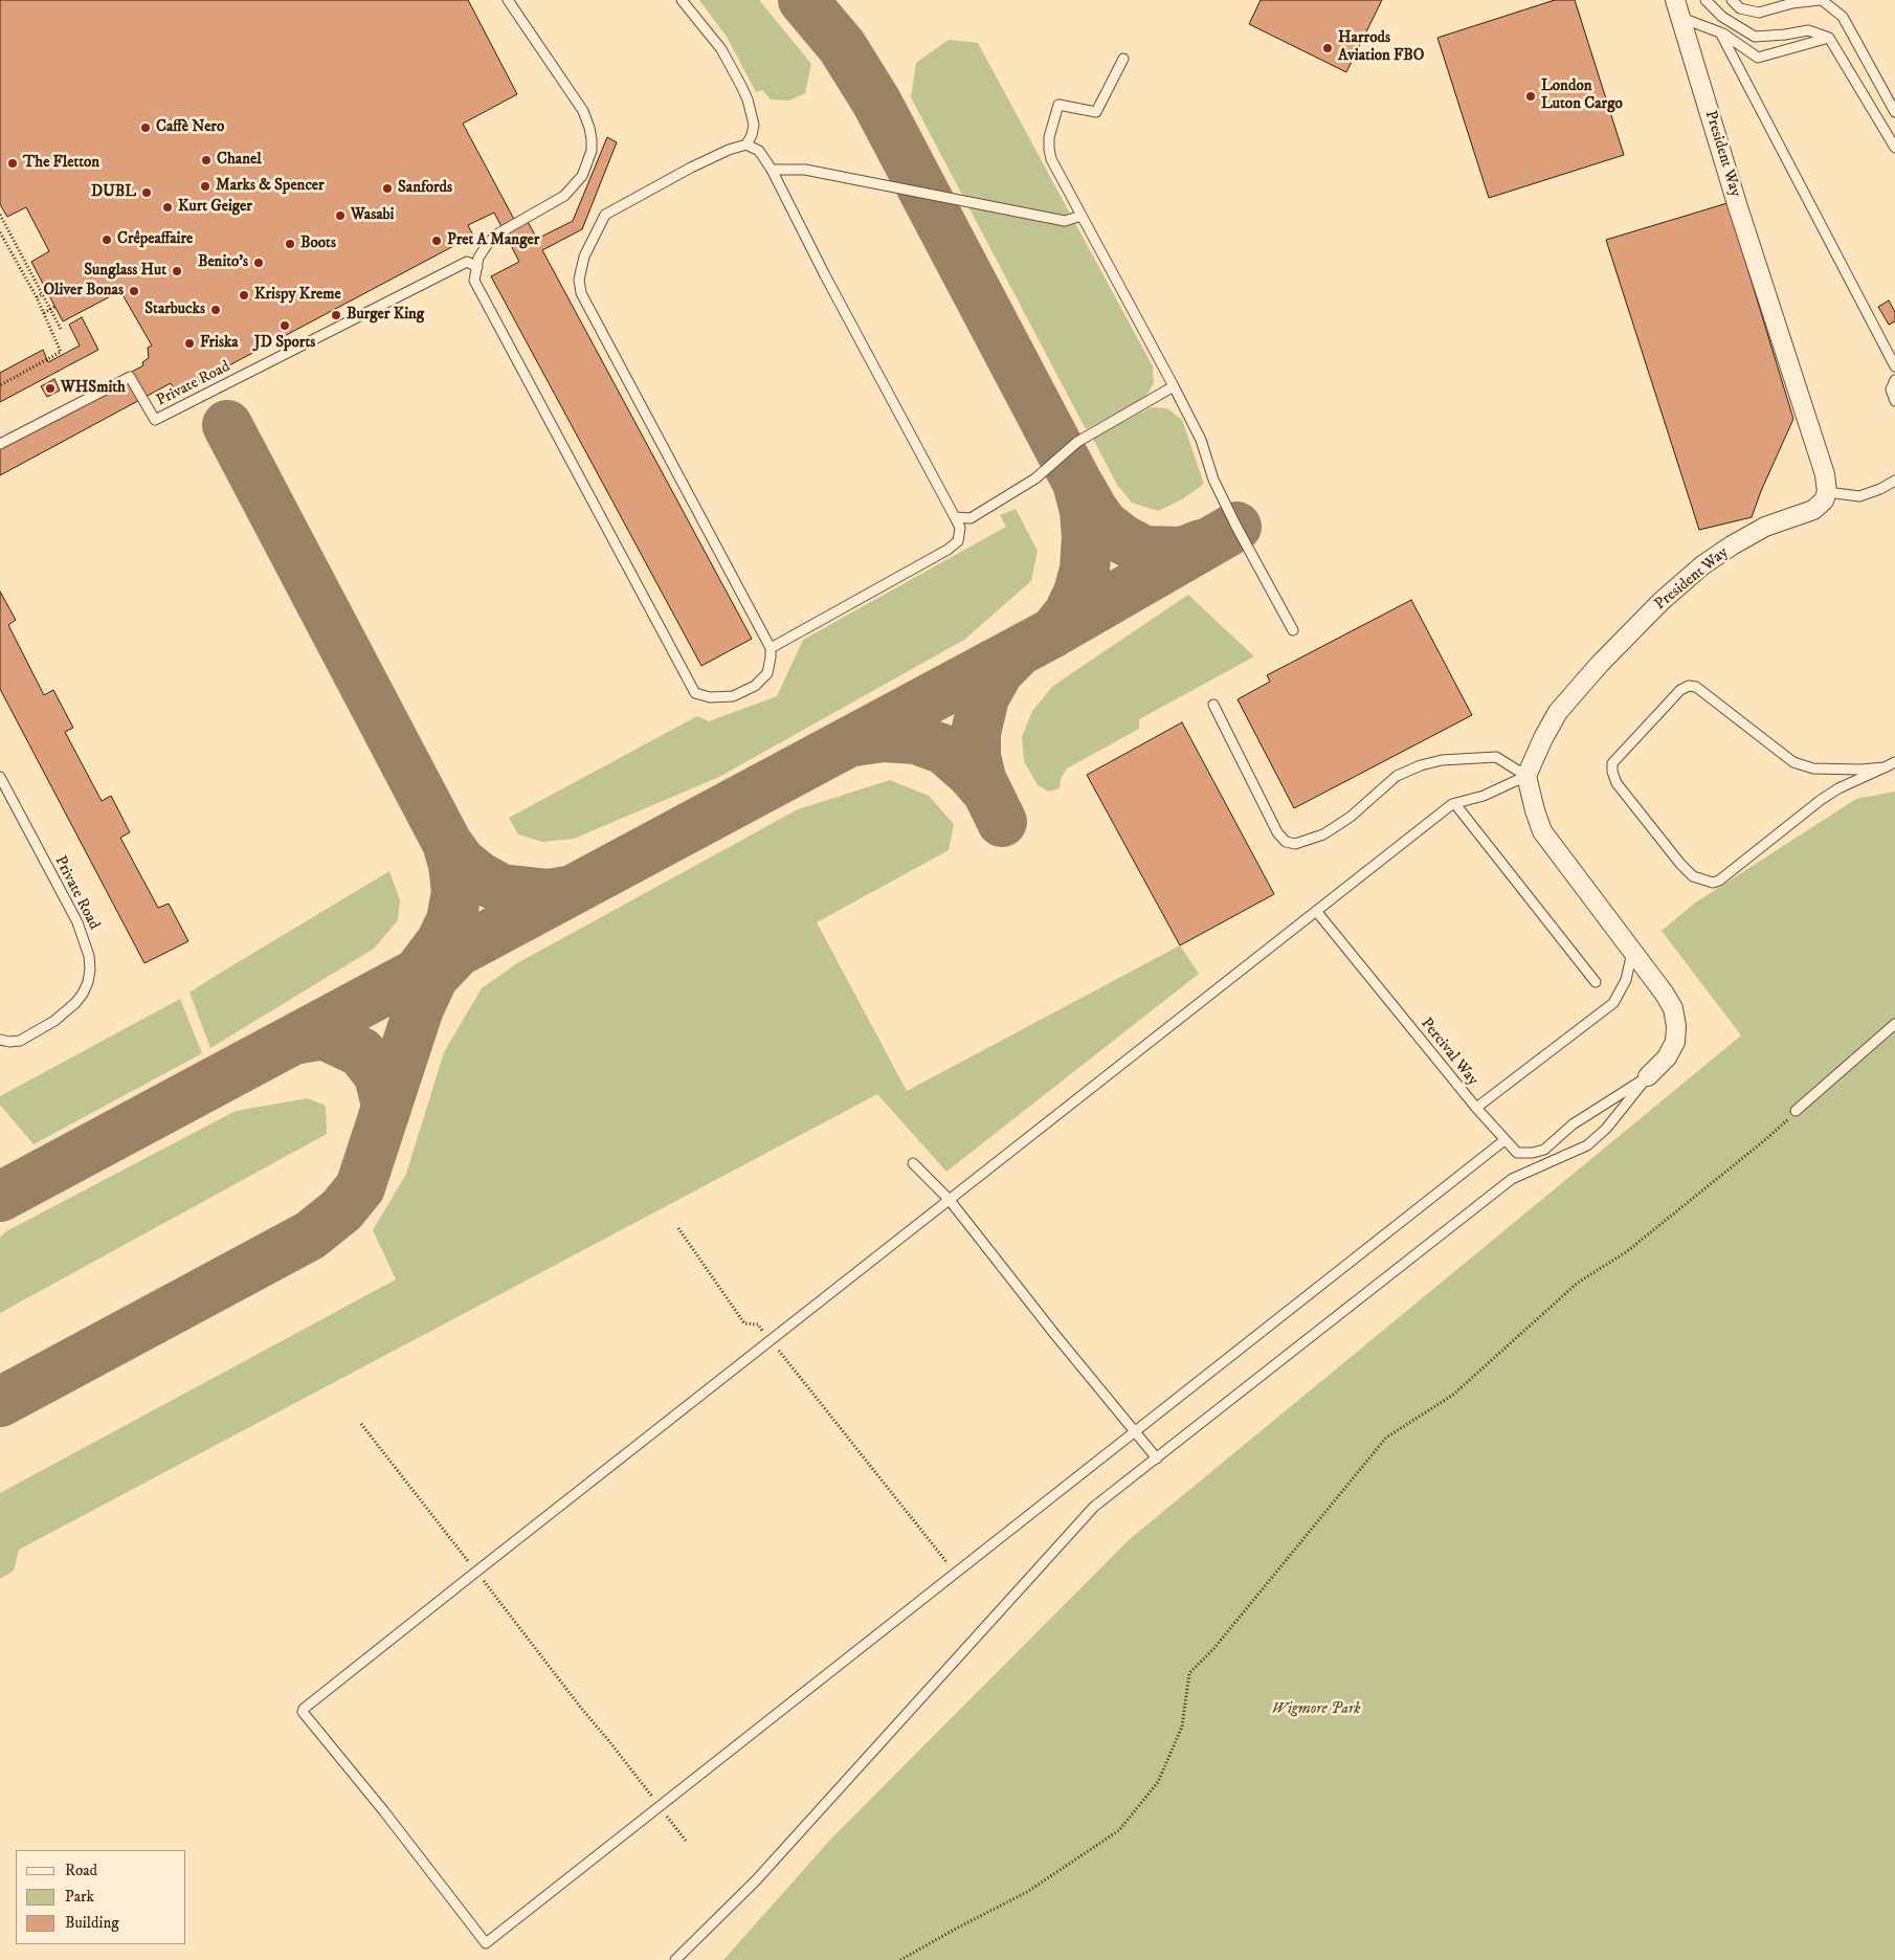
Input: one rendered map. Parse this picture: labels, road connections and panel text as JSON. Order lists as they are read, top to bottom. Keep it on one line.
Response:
{"streets":{"street":["President Way"],"lane":["Private Road","Percival Way"]},"parks":["Wigmore Park"],"places":["Harrods Aviation FBO","London Luton Cargo","Caffè Nero","Chanel","The Fletton","Marks & Spencer","Sanfords","DUBL","Kurt Geiger","Wasabi","Crêpeaffaire","Pret A Manger","Boots","Benito's","Sunglass Hut","Oliver Bonas","Krispy Kreme","Starbucks","Burger King","JD Sports","Friska","WHSmith"],"legend":["Road","Park","Building"]}
